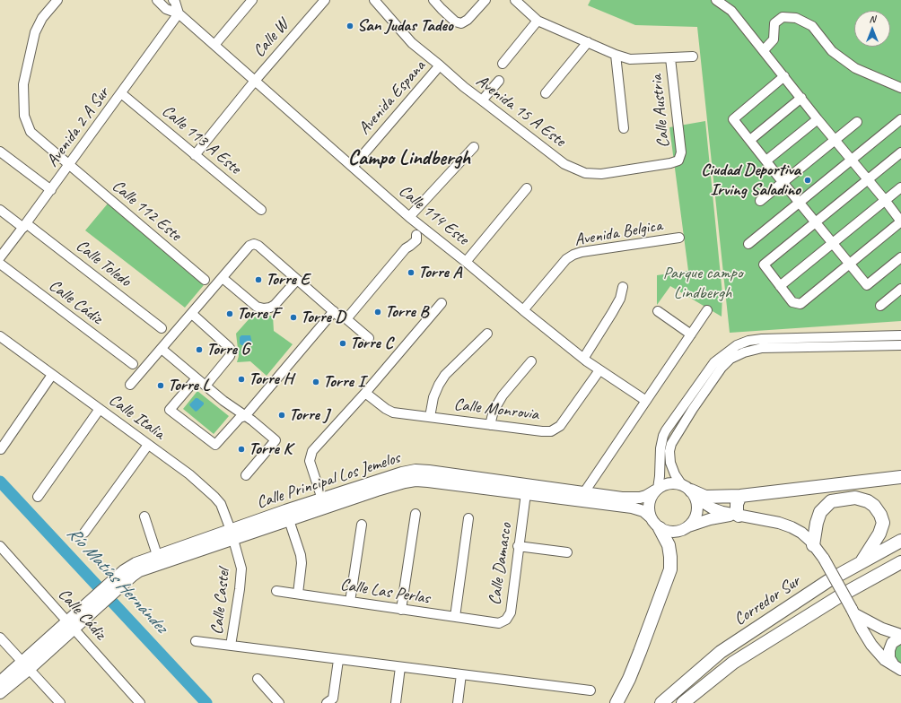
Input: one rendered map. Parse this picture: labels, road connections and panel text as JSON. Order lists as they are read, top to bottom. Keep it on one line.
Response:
{"streets":{"highway":["Corredor Sur"],"main road":["Calle Principal Los Jemelos"],"street":["Calle W","Avenida Espana","Avenida 15 A Este","Calle Austria","Avenida 2 A Sur","Calle 113 A Este","Calle 112 Este","Calle 114 Este","Avenida Belgica","Calle Toledo","Calle Cádiz","Calle Monrovia","Calle Italia","Calle Damasco","Calle Las Perlas","Calle Castel"]},"crossings":[["Calle W","Calle 113 A Este"],["Calle W","Calle 114 Este"],["Avenida Espana","Avenida 15 A Este"],["Avenida Espana","Calle 114 Este"],["Avenida 15 A Este","Calle Austria"],["Avenida 2 A Sur","Calle 113 A Este"],["Avenida 2 A Sur","Calle 112 Este"],["Avenida 2 A Sur","Calle 114 Este"],["Avenida 2 A Sur","Calle Toledo"],["Calle 114 Este","Avenida Belgica"],["Calle 114 Este","Calle Monrovia"],["Calle Cádiz","Calle Principal Los Jemelos"],["Calle Italia","Calle Principal Los Jemelos"],["Calle Italia","Calle Castel"],["Calle Principal Los Jemelos","Calle Damasco"],["Calle Principal Los Jemelos","Calle Castel"],["Calle Damasco","Calle Las Perlas"]],"districts":["Campo Lindbergh"],"water":["Río Matías Hernández"],"parks":["Parque campo Lindbergh"],"places":["San Judas Tadeo","Ciudad Deportiva Irving Saladino","Torre A","Torre E","Torre B","Torre F","Torre D","Torre C","Torre G","Torre H","Torre I","Torre L","Torre J","Torre K"],"north":"top"}
